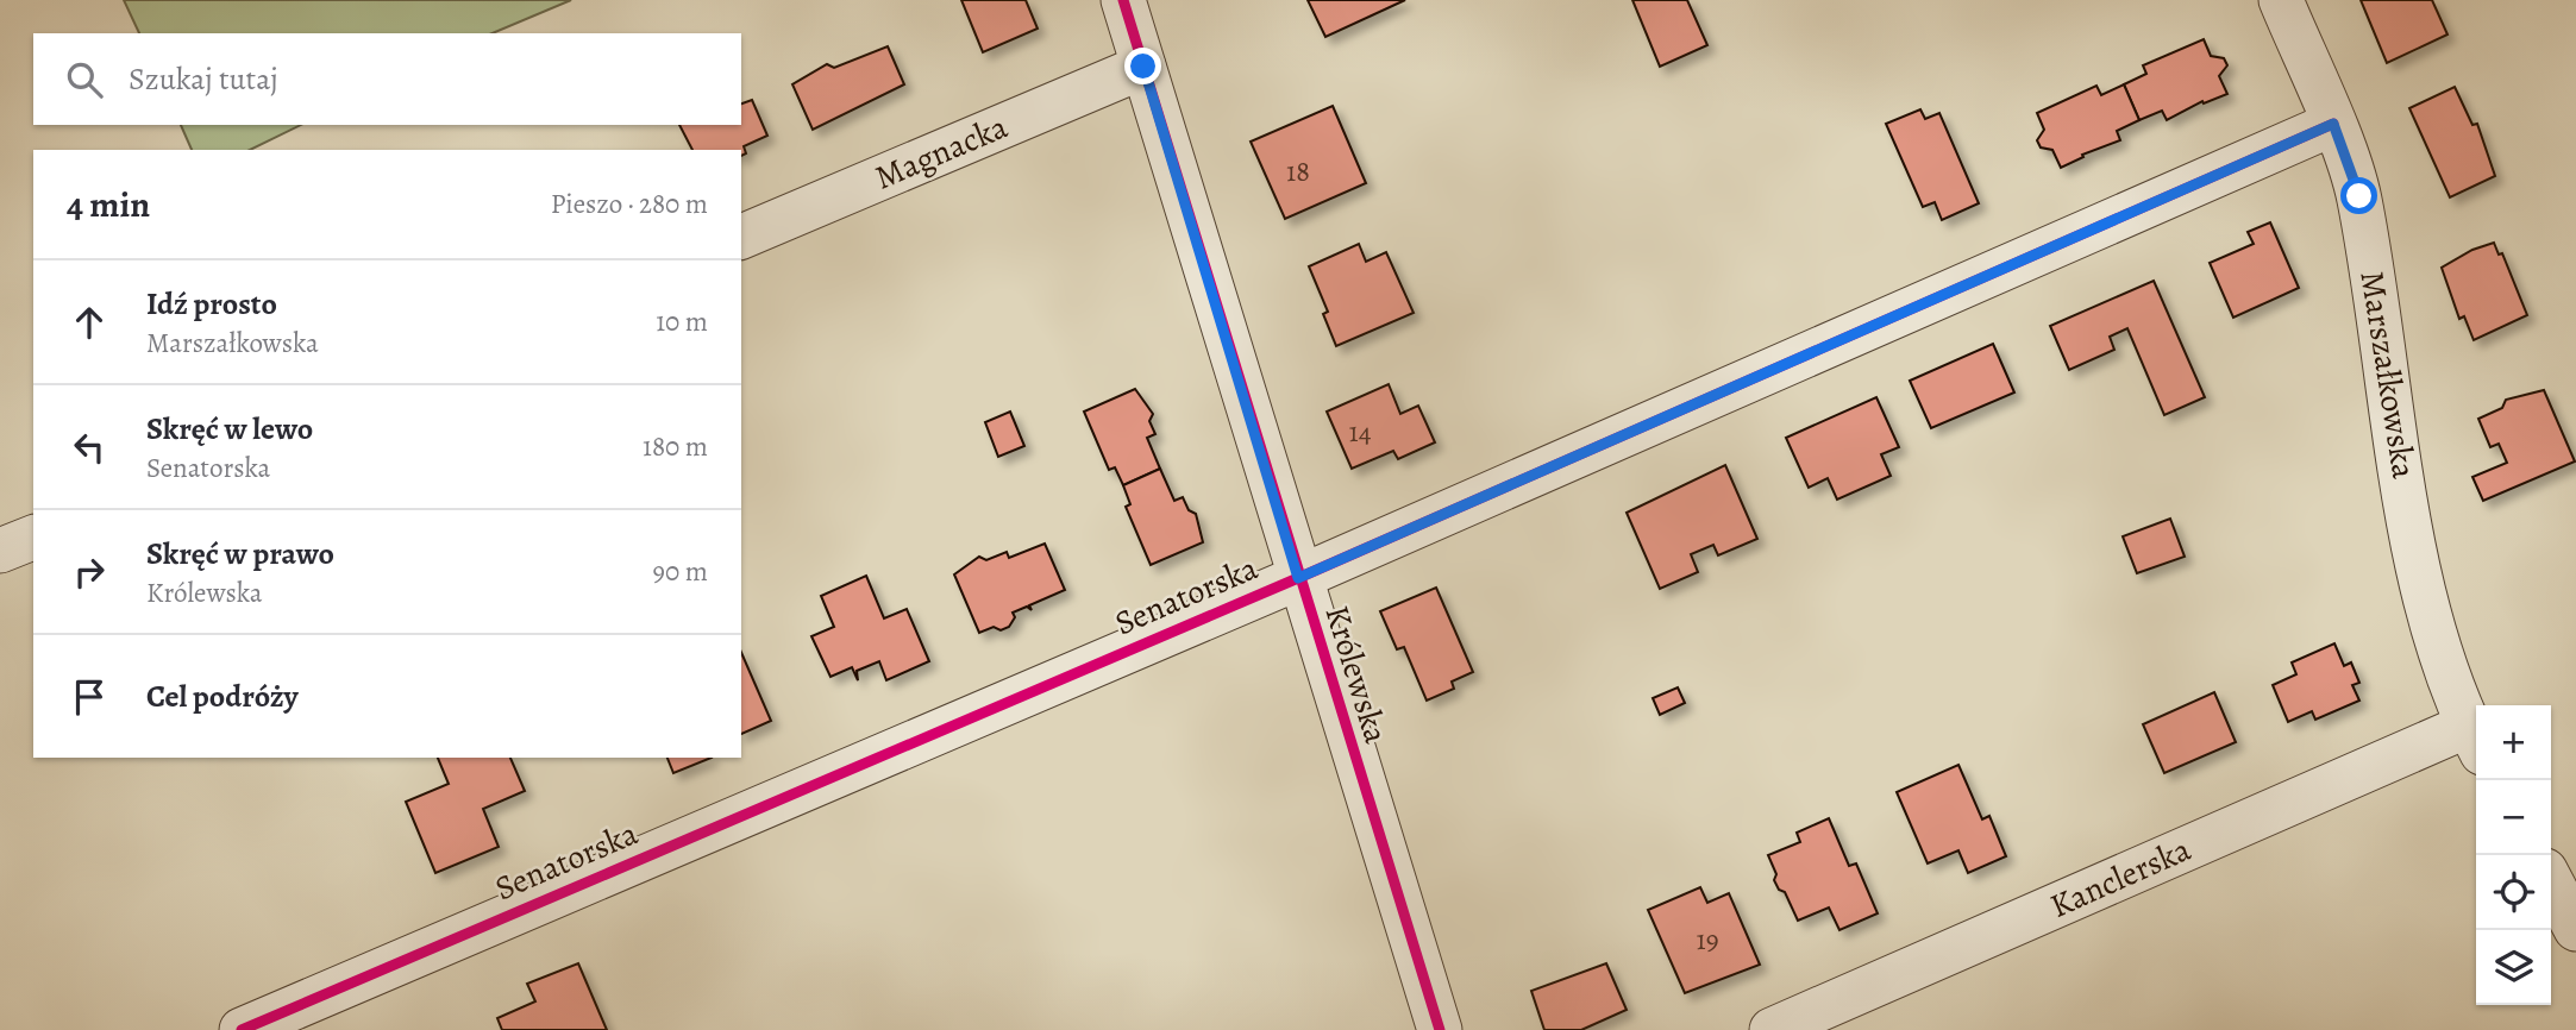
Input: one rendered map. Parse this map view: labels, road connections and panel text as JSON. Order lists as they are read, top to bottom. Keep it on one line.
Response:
{"streets":{"street":["Magnacka","Marszałkowska","Senatorska","Królewska","Kanclerska"]},"crossings":[["Magnacka","Królewska"],["Marszałkowska","Senatorska"],["Marszałkowska","Kanclerska"],["Senatorska","Królewska"]],"house_numbers":["18","14","19"],"page":{"search":"Szukaj tutaj","heading":["4 min","Pieszo · 280 m"],"list":[["Idź prosto","Marszałkowska","10 m"],["Skręć w lewo","Senatorska","180 m"],["Skręć w prawo","Królewska","90 m"],"Cel podróży"],"map_buttons":["+","−"]}}
